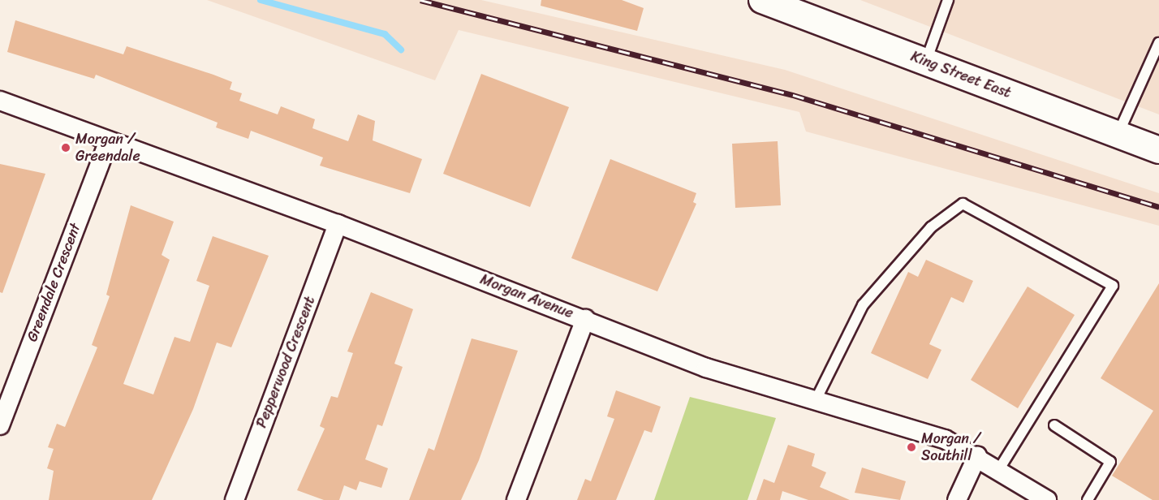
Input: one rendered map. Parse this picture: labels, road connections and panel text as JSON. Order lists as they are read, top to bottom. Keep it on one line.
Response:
{"streets":{"main road":["King Street East"],"street":["Greendale Crescent","Morgan Avenue","Pepperwood Crescent"]},"crossings":[["Greendale Crescent","Morgan Avenue"],["Morgan Avenue","Pepperwood Crescent"]],"places":["Morgan / Greendale","Morgan / Southill"]}
